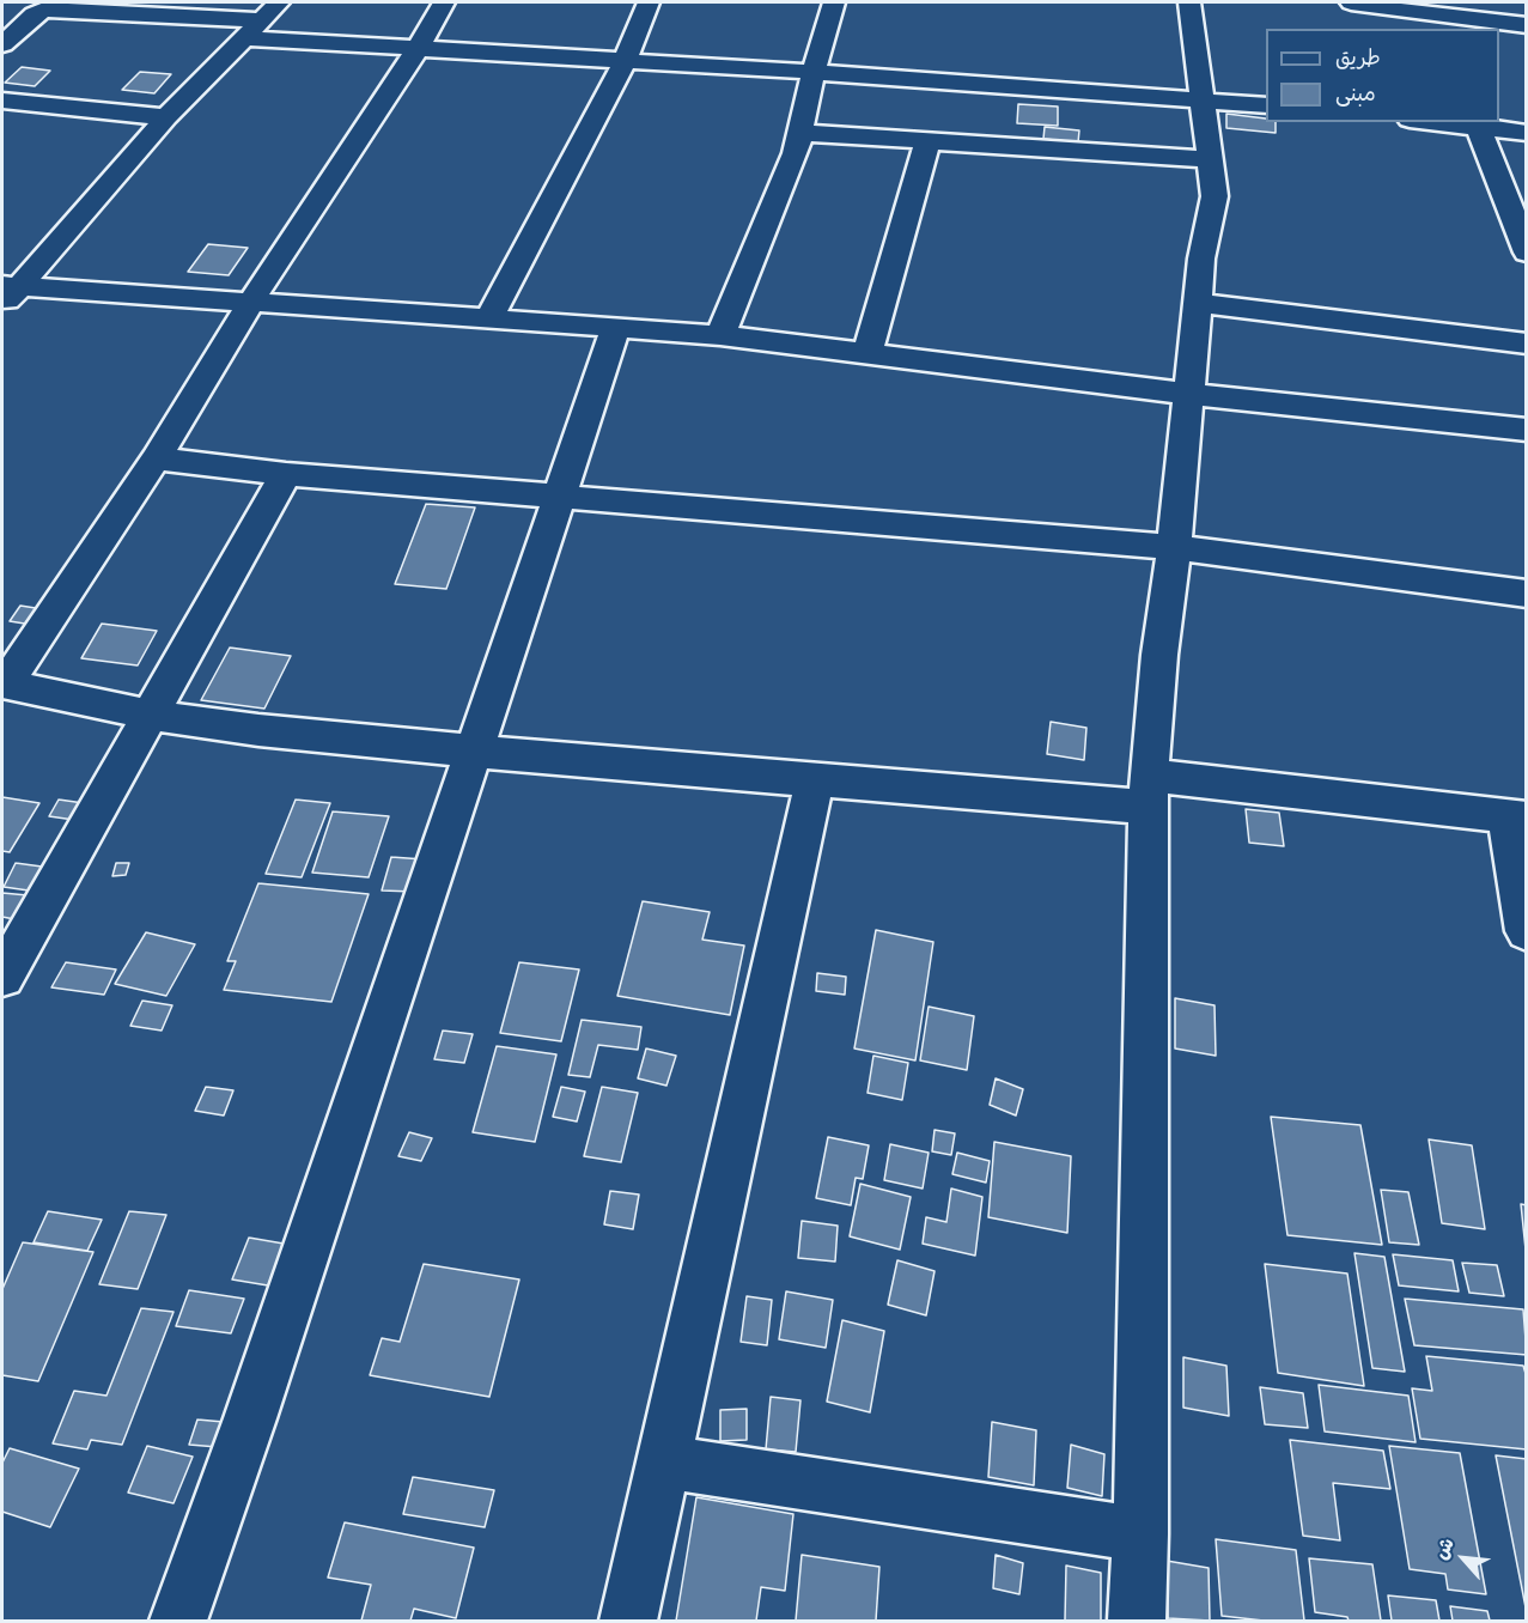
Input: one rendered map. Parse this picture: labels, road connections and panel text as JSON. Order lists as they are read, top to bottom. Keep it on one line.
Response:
{"legend":["طريق","مبنى"],"north":"top left"}
